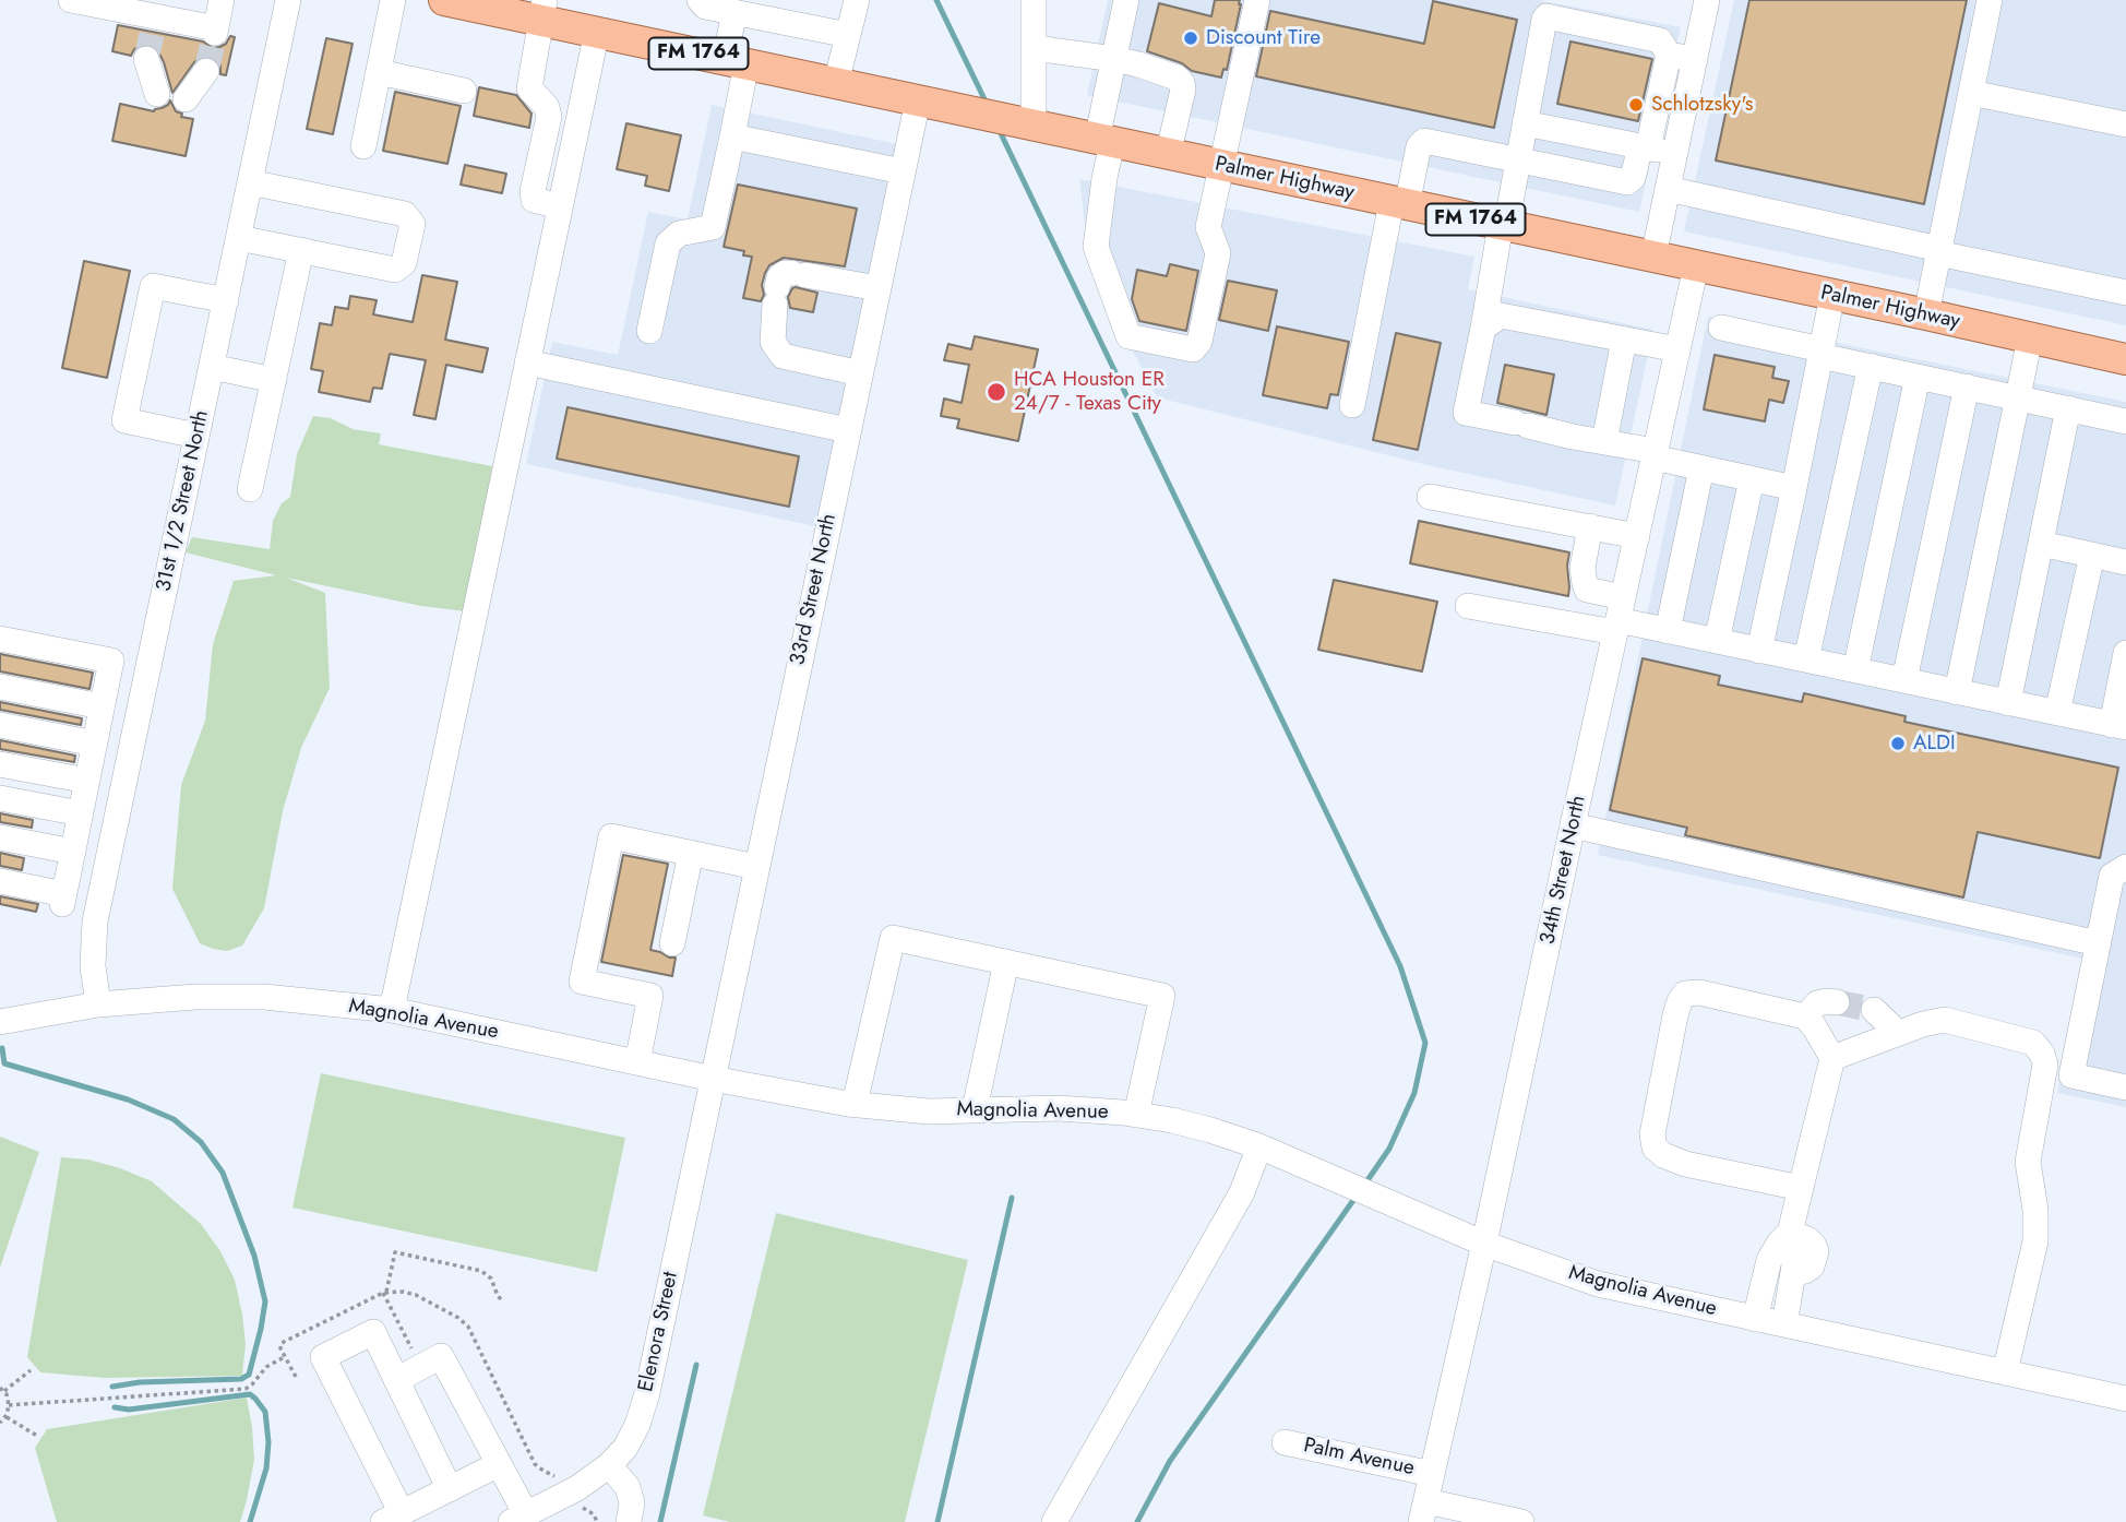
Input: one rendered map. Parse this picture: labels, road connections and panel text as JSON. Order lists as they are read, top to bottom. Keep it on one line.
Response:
{"streets":{"main road":["FM 1764","Palmer Highway"],"street":["31st 1/2 Street North","33rd Street North","34th Street North","Magnolia Avenue","Elenora Street","Palm Avenue"]},"crossings":[["Palmer Highway","33rd Street North"],["Palmer Highway","34th Street North"],["31st 1/2 Street North","Magnolia Avenue"],["33rd Street North","Magnolia Avenue"],["33rd Street North","Elenora Street"],["34th Street North","Magnolia Avenue"],["34th Street North","Palm Avenue"],["Magnolia Avenue","Elenora Street"]],"places":["Discount Tire","Schlotzsky's","HCA Houston ER 24/7 - Texas City","ALDI"]}
